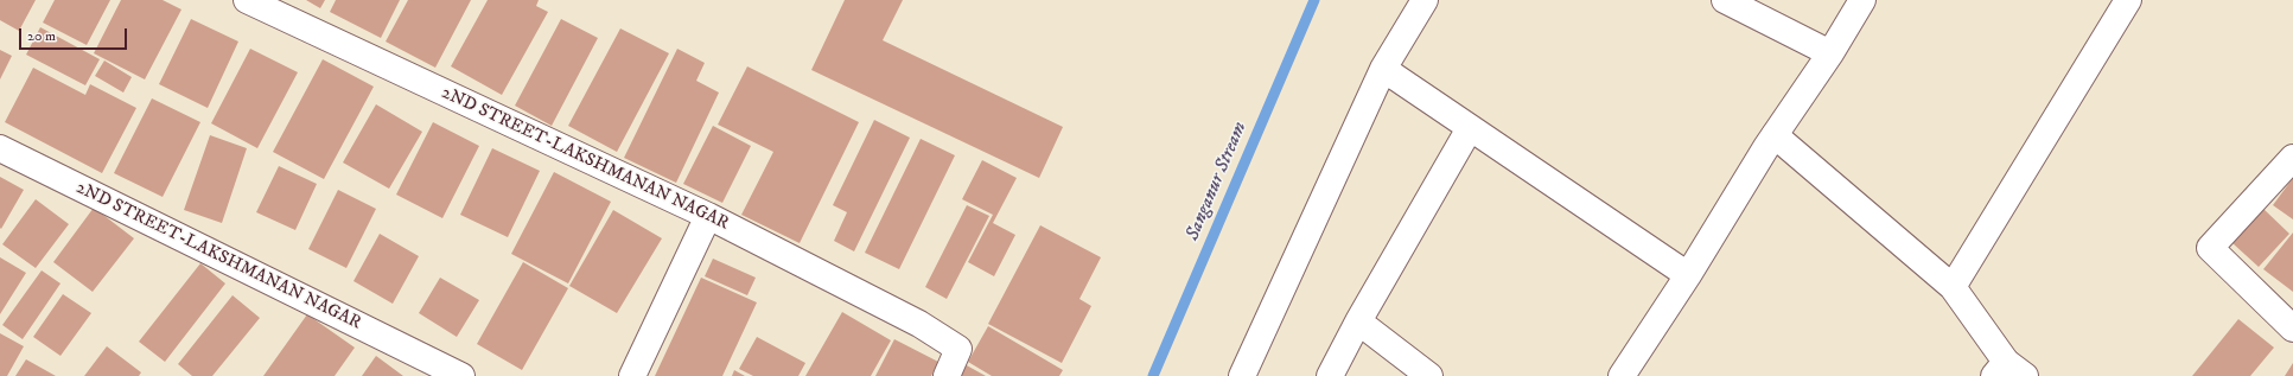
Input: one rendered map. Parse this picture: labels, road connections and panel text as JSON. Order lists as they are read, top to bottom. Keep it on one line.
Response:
{"streets":{"street":["2ND STREET-LAKSHMANAN NAGAR"]},"water":["Sanganur Stream"],"scale_bar":"20 m"}
